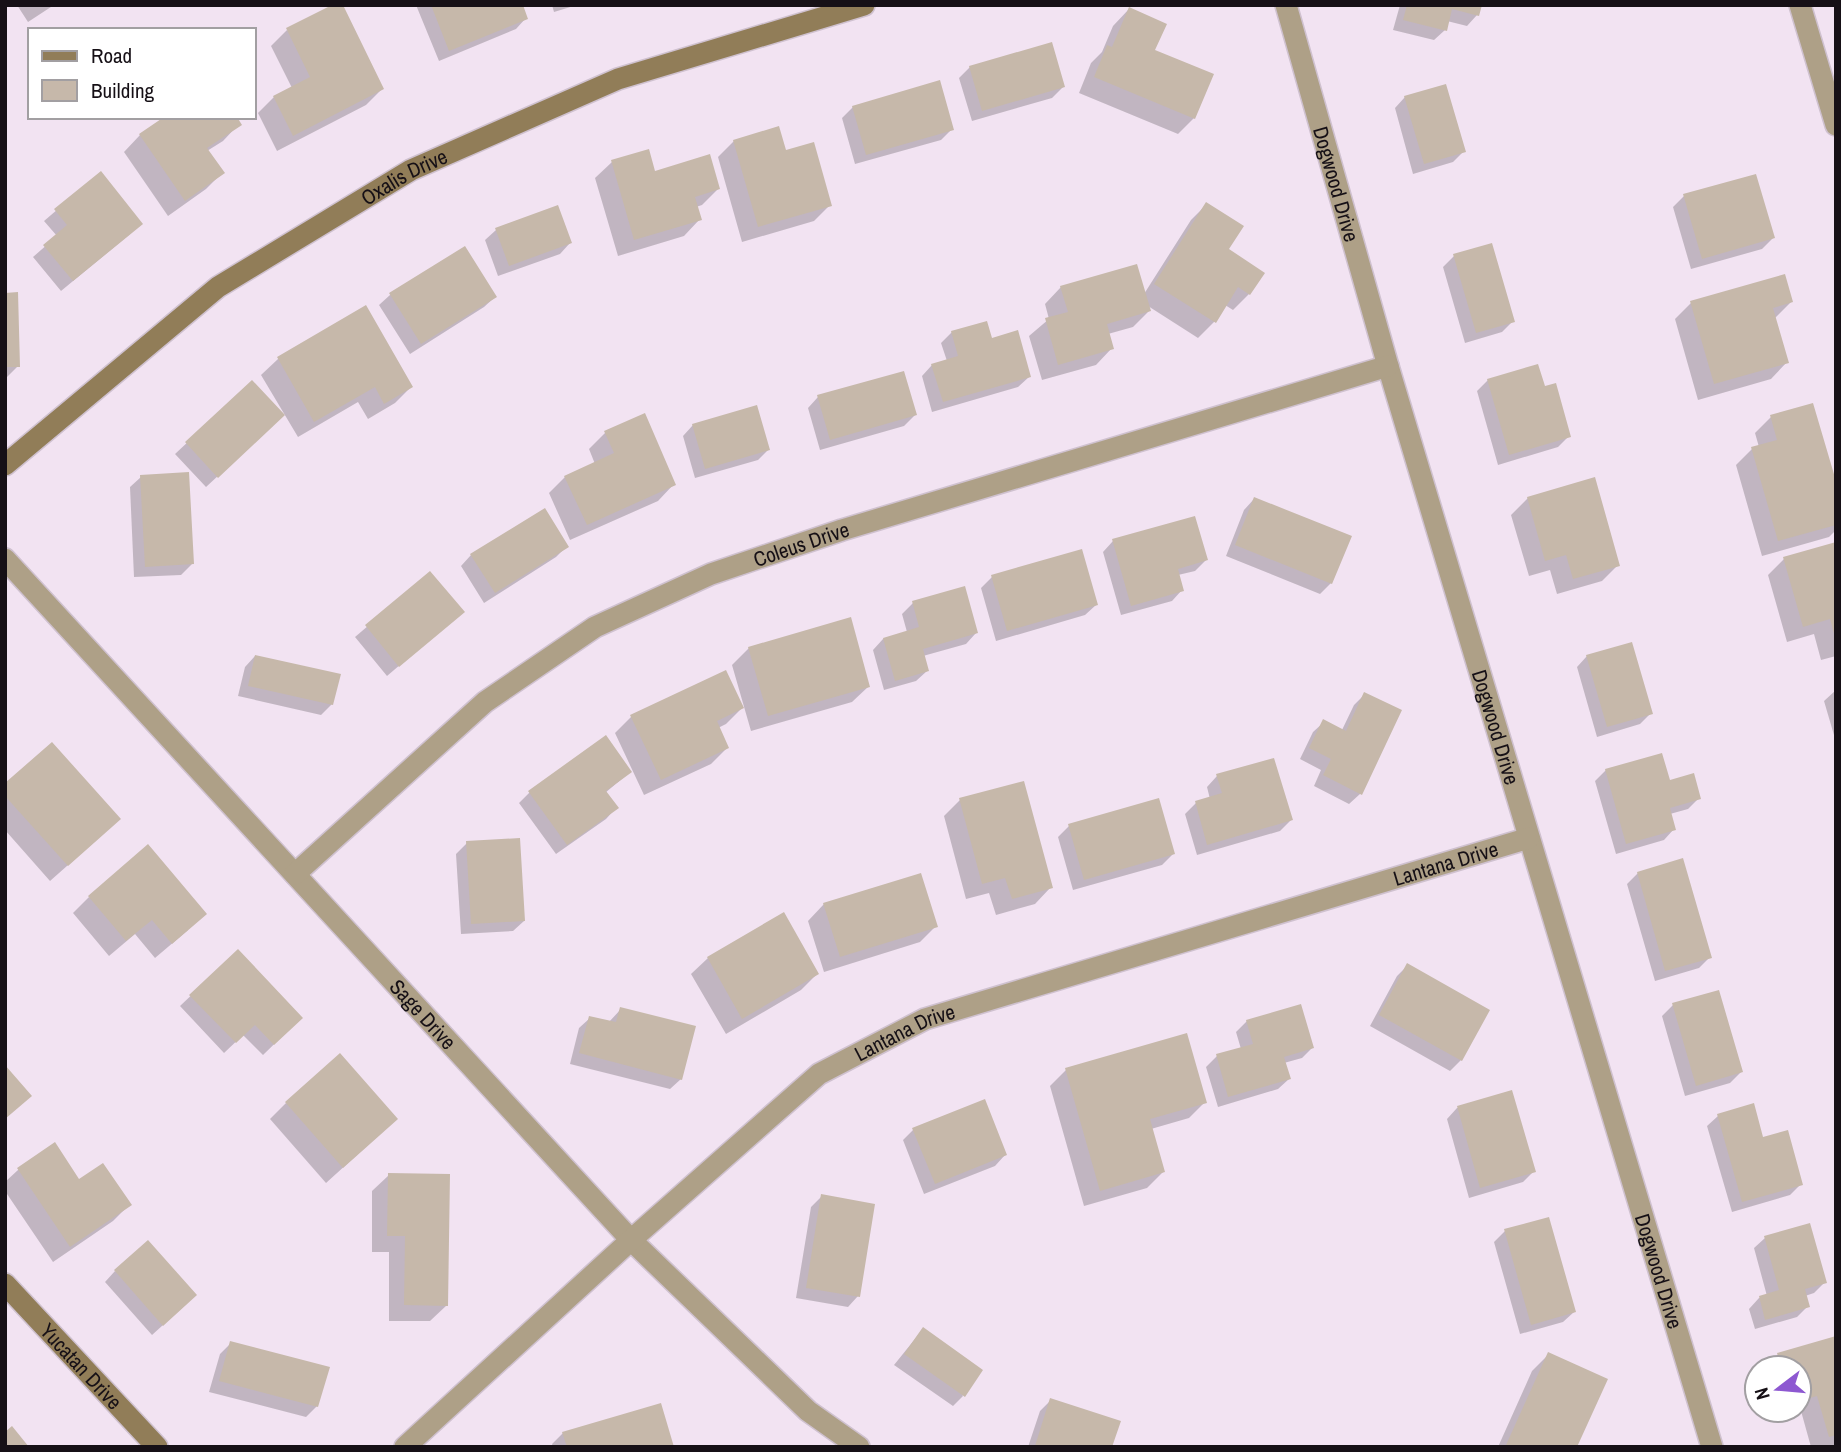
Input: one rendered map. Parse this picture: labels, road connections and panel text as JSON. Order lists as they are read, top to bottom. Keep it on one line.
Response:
{"streets":{"street":["Oxalis Drive","Dogwood Drive","Coleus Drive","Lantana Drive","Sage Drive","Yucatan Drive"]},"crossings":[["Dogwood Drive","Coleus Drive"],["Dogwood Drive","Lantana Drive"],["Coleus Drive","Sage Drive"],["Lantana Drive","Sage Drive"]],"legend":["Road","Building"],"north":"left"}
